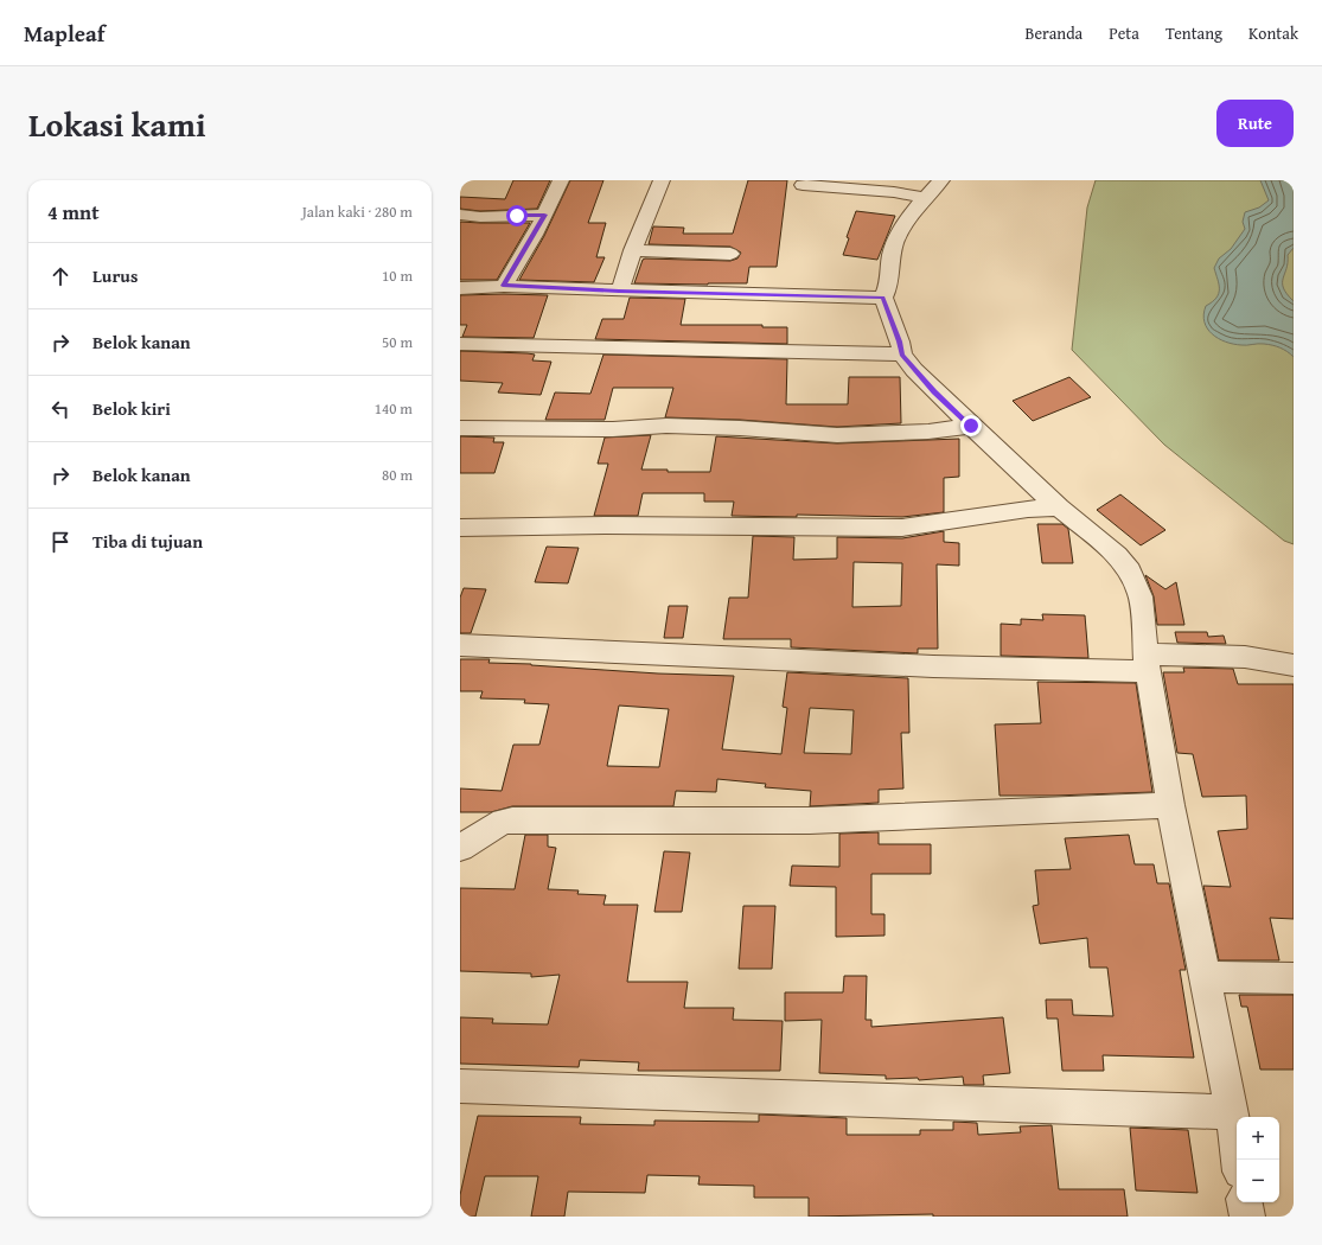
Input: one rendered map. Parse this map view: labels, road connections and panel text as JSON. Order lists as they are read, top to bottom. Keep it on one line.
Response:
{"page":{"header":"Mapleaf","nav":["Beranda","Peta","Tentang","Kontak"],"title":"Lokasi kami","buttons":"Rute","heading":["4 mnt","Jalan kaki · 280 m"],"list":[["Lurus","10 m"],["Belok kanan","50 m"],["Belok kiri","140 m"],["Belok kanan","80 m"],"Tiba di tujuan"],"map_buttons":["+","−"]}}
